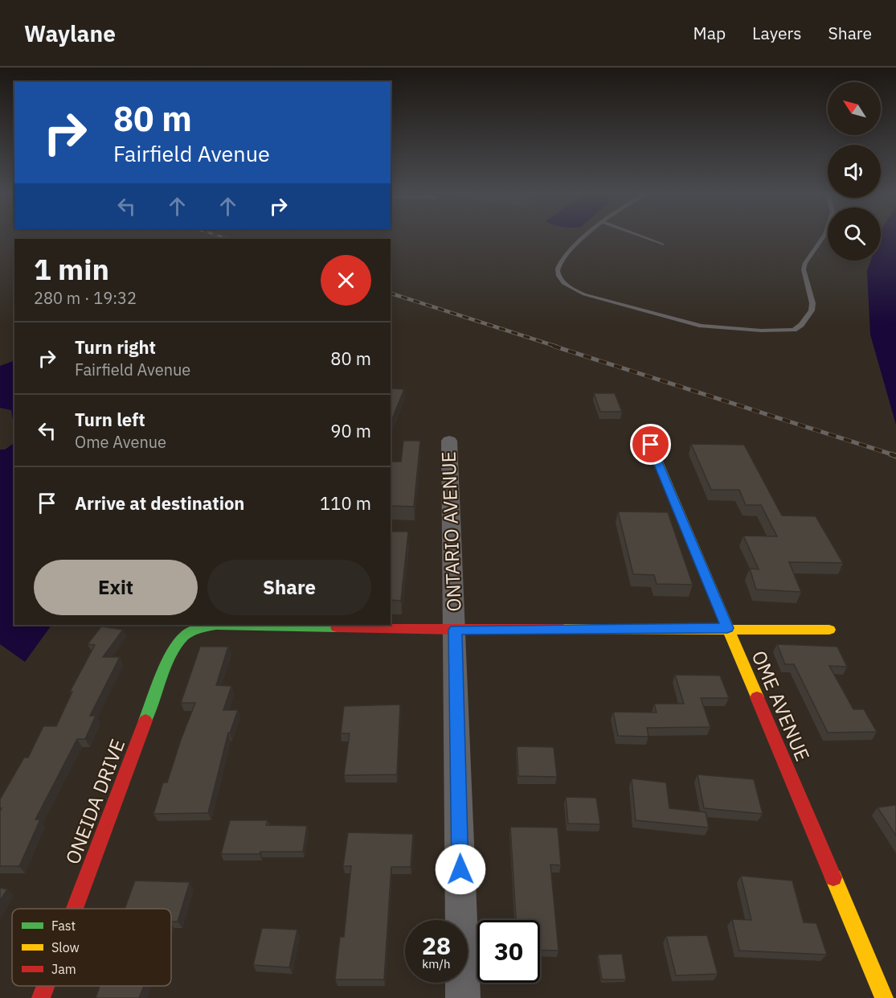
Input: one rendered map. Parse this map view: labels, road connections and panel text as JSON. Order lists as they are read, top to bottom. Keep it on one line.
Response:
{"streets":{"street":["ONTARIO AVENUE","OME AVENUE","ONEIDA DRIVE"]},"crossings":[["ONTARIO AVENUE","ONEIDA DRIVE"]],"legend":["Fast","Slow","Jam"],"north":"top left","page":{"header":"Waylane","nav":["Map","Layers","Share"],"turn":["80 m","Fairfield Avenue"],"heading":["1 min","280 m · 19:32"],"list":[{"name":"Turn right","note":"Fairfield Avenue","value":"80 m"},{"name":"Turn left","note":"Ome Avenue","value":"90 m"},{"name":"Arrive at destination","value":"110 m"}],"buttons":["Exit","Share"],"speed":"28 km/h","limit":"30"}}
